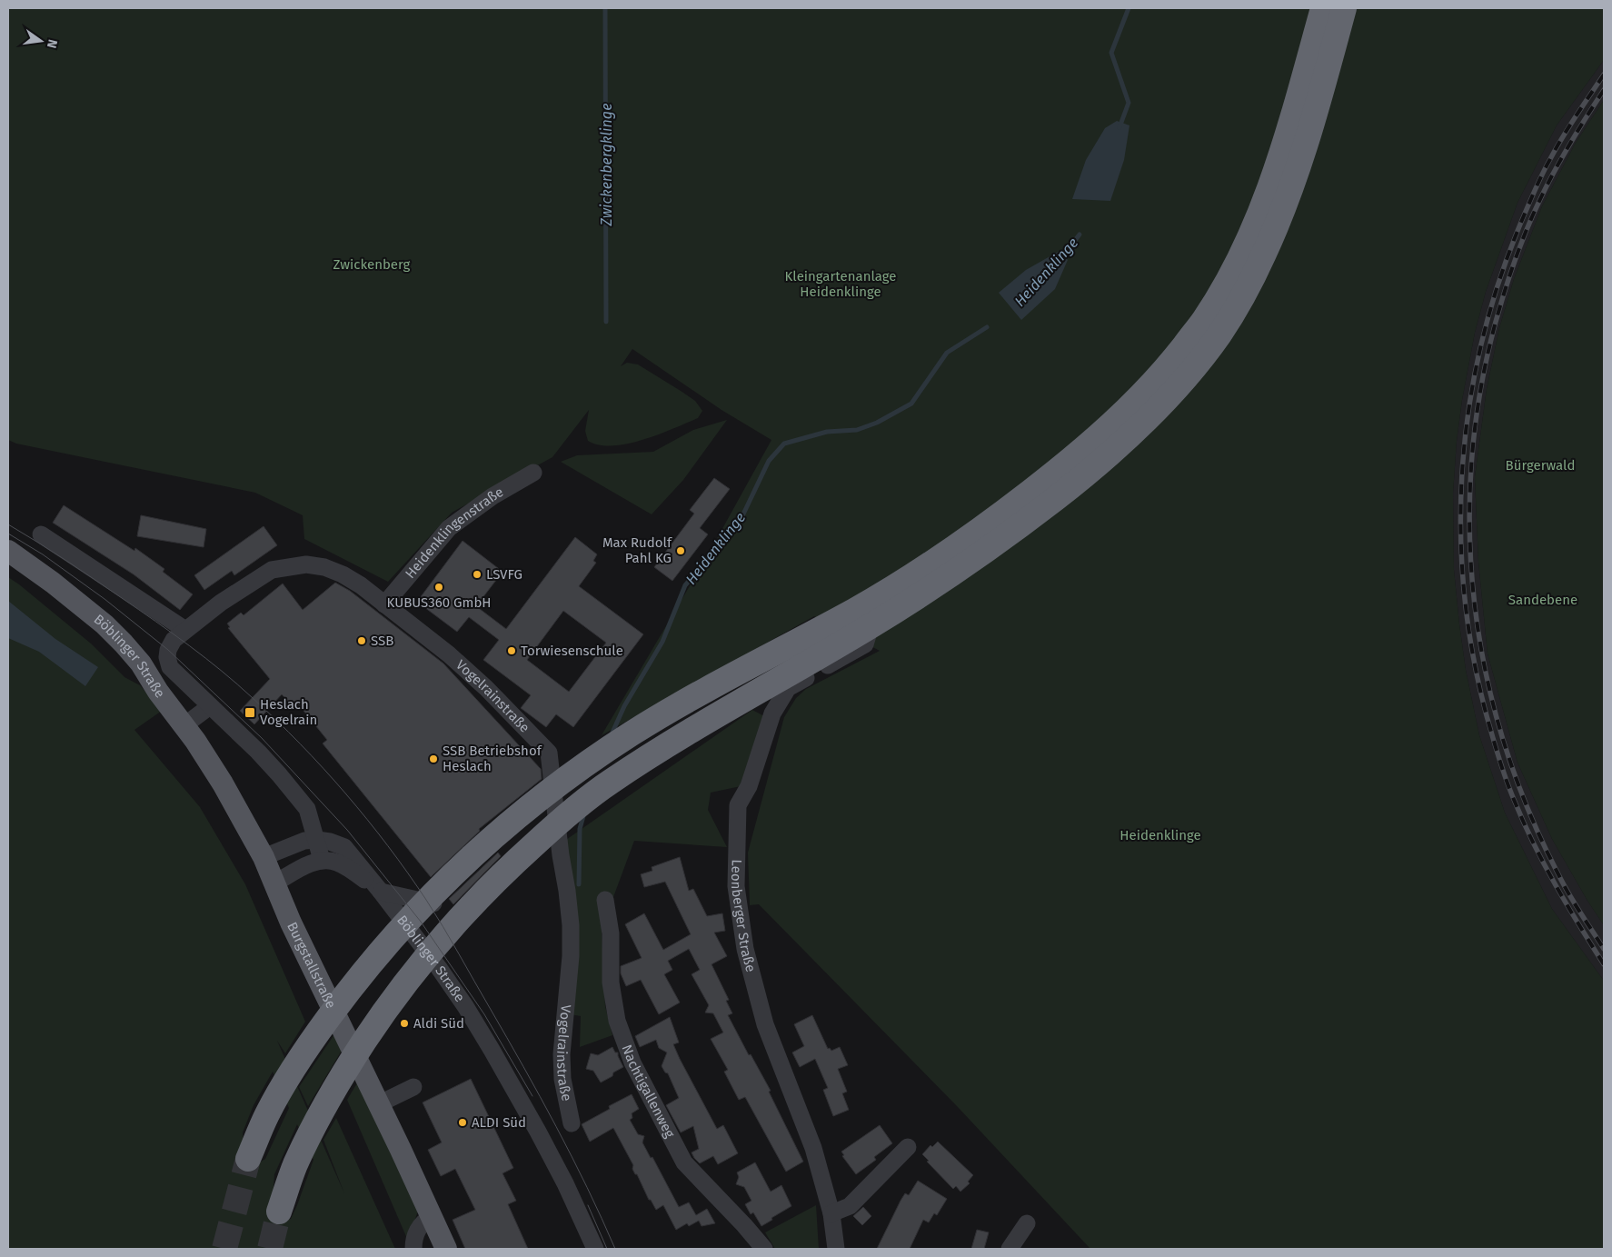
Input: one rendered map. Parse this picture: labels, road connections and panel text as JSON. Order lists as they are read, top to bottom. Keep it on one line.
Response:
{"streets":{"main road":["Böblinger Straße","Burgstallstraße"],"street":["Heidenklingenstraße","Vogelrainstraße","Leonberger Straße","Nachtigallenweg"]},"crossings":[["Heidenklingenstraße","Vogelrainstraße"],["Böblinger Straße","Vogelrainstraße"],["Böblinger Straße","Burgstallstraße"]],"water":["Zwickenbergklinge","Heidenklinge"],"parks":["Zwickenberg","Kleingartenanlage Heidenklinge","Bürgerwald","Sandebene","Heidenklinge"],"places":{"other":["Max Rudolf Pahl KG","LSVFG","KUBUS360 GmbH","SSB","Torwiesenschule","SSB Betriebshof Heslach","Aldi Süd","ALDI Süd"],"transit":["Heslach Vogelrain"]},"north":"right"}
